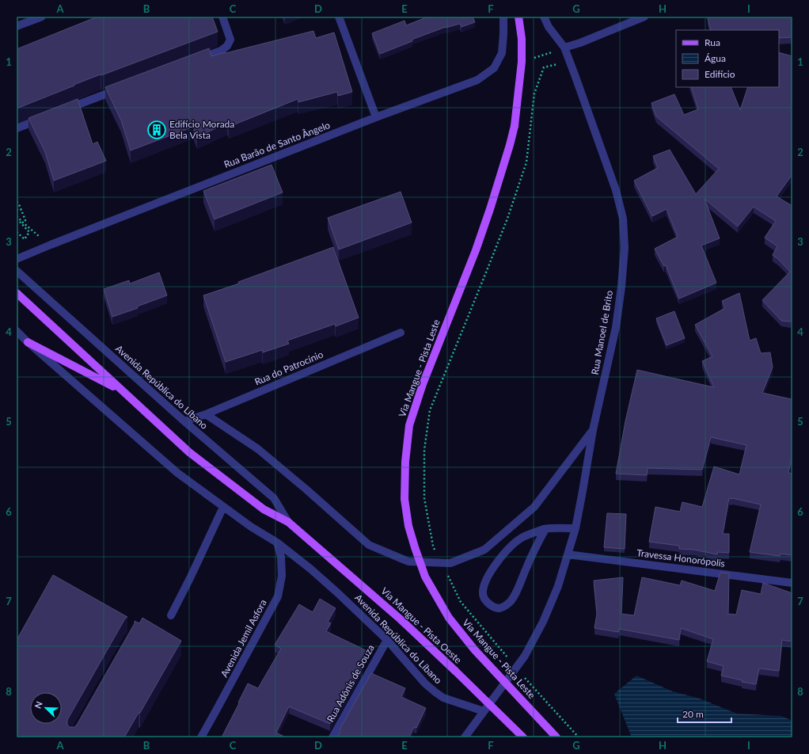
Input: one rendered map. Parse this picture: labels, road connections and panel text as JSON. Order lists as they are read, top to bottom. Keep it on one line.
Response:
{"streets":{"main road":["Via Mangue - Pista Leste","Avenida República do Líbano","Via Mangue - Pista Oeste"],"street":["Rua Barão de Santo Ângelo","Rua Manoel de Brito","Rua do Patrocínio","Travessa Honorópolis","Avenida Jemil Asfora","Rua Adônis de Souza"]},"crossings":[["Rua Manoel de Brito","Avenida República do Líbano"],["Rua Manoel de Brito","Travessa Honorópolis"],["Rua do Patrocínio","Avenida República do Líbano"],["Avenida República do Líbano","Via Mangue - Pista Oeste"],["Avenida República do Líbano","Avenida Jemil Asfora"],["Avenida República do Líbano","Rua Adônis de Souza"]],"places":{"building":["Edifício Morada Bela Vista"]},"legend":["Rua","Água","Edifício"],"scale_bar":"20 m","north":"top left","grid":{"columns":["A","B","C","D","E","F","G","H","I"],"rows":["1","2","3","4","5","6","7","8"]}}
